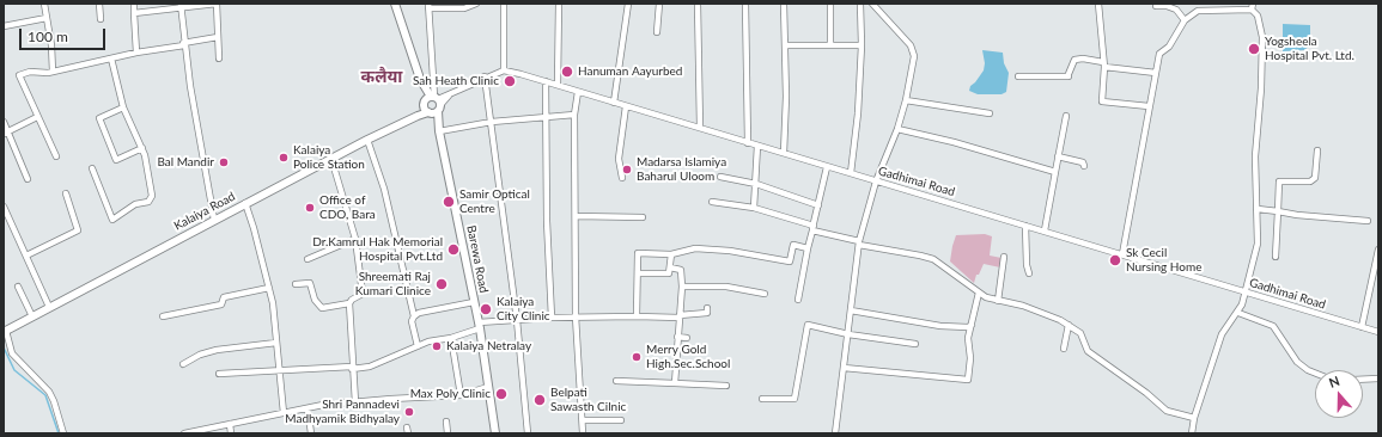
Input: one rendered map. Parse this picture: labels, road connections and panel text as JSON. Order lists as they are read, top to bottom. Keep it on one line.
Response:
{"streets":{"main road":["Kalaiya Road","Barewa Road"],"street":["Gadhimai Road"]},"districts":["कलैया"],"places":["Yogsheela Hospital Pvt. Ltd.","Hanuman Aayurbed","Sah Heath Clinic","Kalaiya Police Station","Bal Mandir","Madarsa Islamiya Baharul Uloom","Samir Optical Centre","Office of CDO, Bara","Dr.Kamrul Hak Memorial Hospital Pvt.Ltd","Sk Cecil Nursing Home","Shreemati Raj Kumari Clinice","Kalaiya City Clinic","Kalaiya Netralay","Merry Gold High.Sec.School","Max Poly Clinic","Belpati Sawasth Cilnic","Shri Pannadevi Madhyamik Bidhyalay"],"scale_bar":"100 m","north":"top"}
